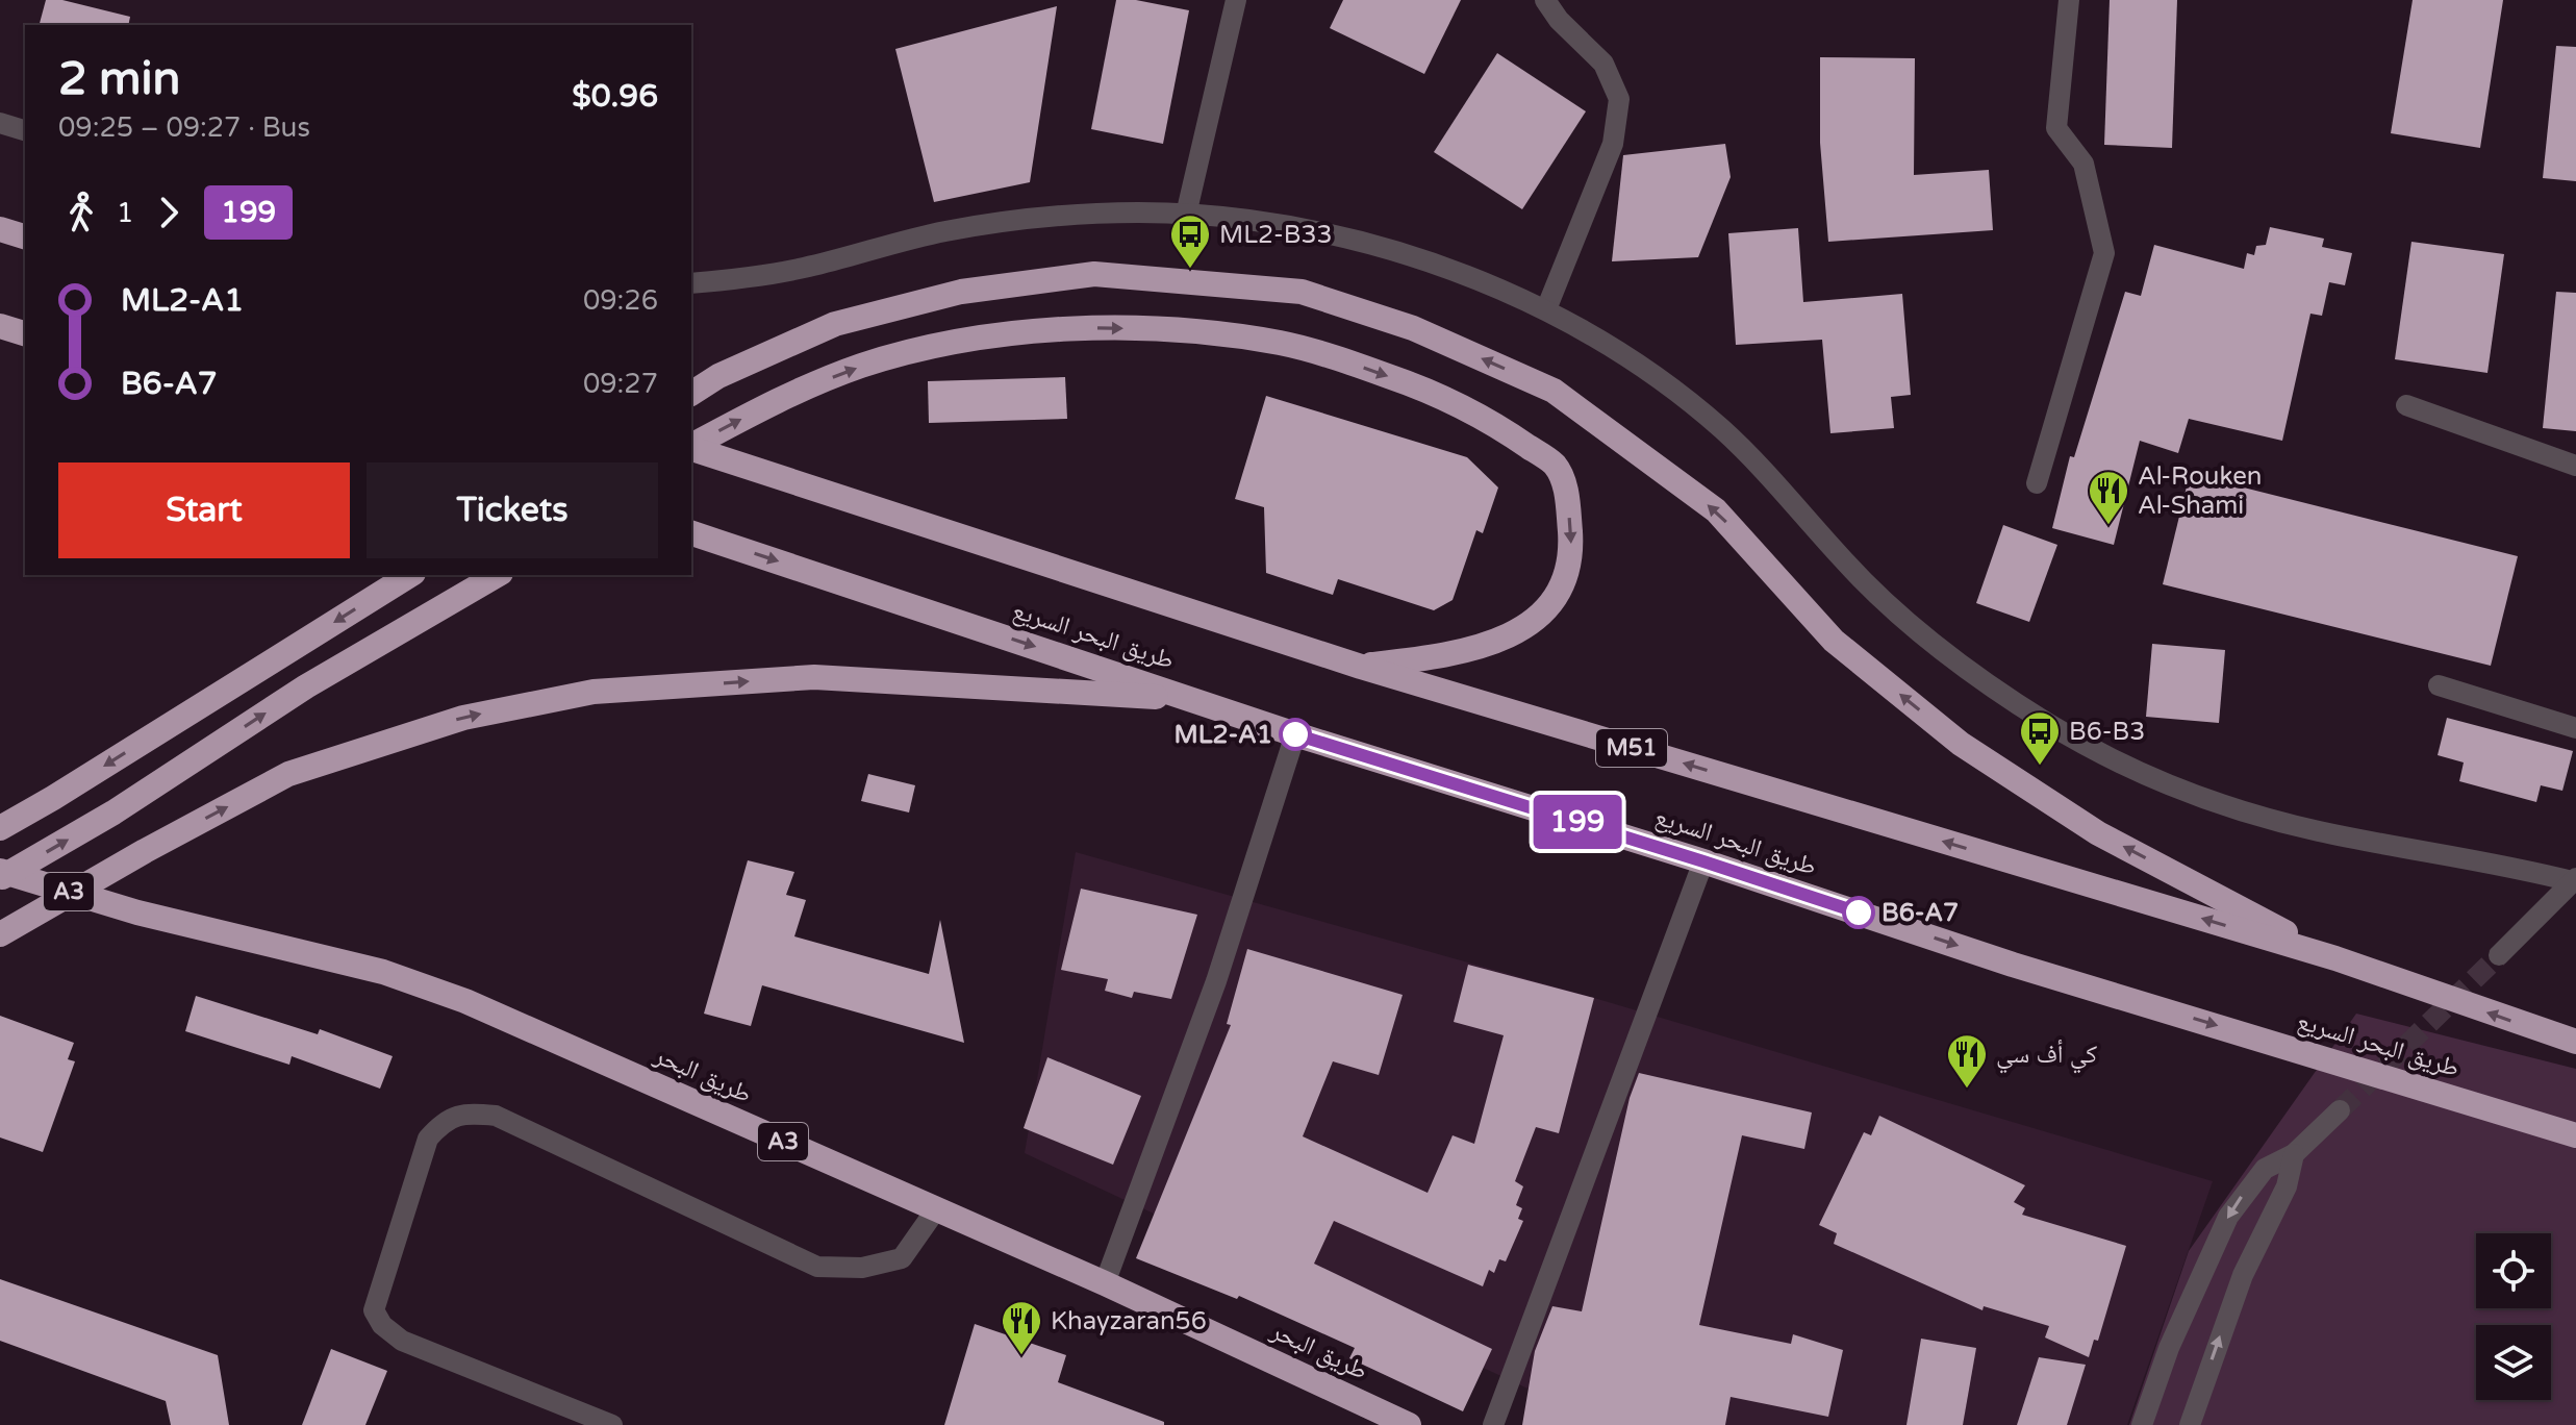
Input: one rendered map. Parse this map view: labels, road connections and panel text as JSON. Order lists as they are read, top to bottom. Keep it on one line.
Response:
{"streets":{"highway":["طريق البحر السريع","M51","A3","طريق البحر"]},"places":{"bus stop":["ML2-B33","B6-B3"],"restaurant":["Al-Rouken Al-Shami","كي أف سي","Khayzaran56"],"other":["ML2-A1","B6-A7"]},"lines":["bus line 199"],"page":{"on_map":"199","heading":["2 min","09:25 – 09:27 · Bus","$0.96"],"legs":["1","199"],"list":[{"name":"ML2-A1","value":"09:26"},{"name":"B6-A7","value":"09:27"}],"buttons":["Start","Tickets"]}}
